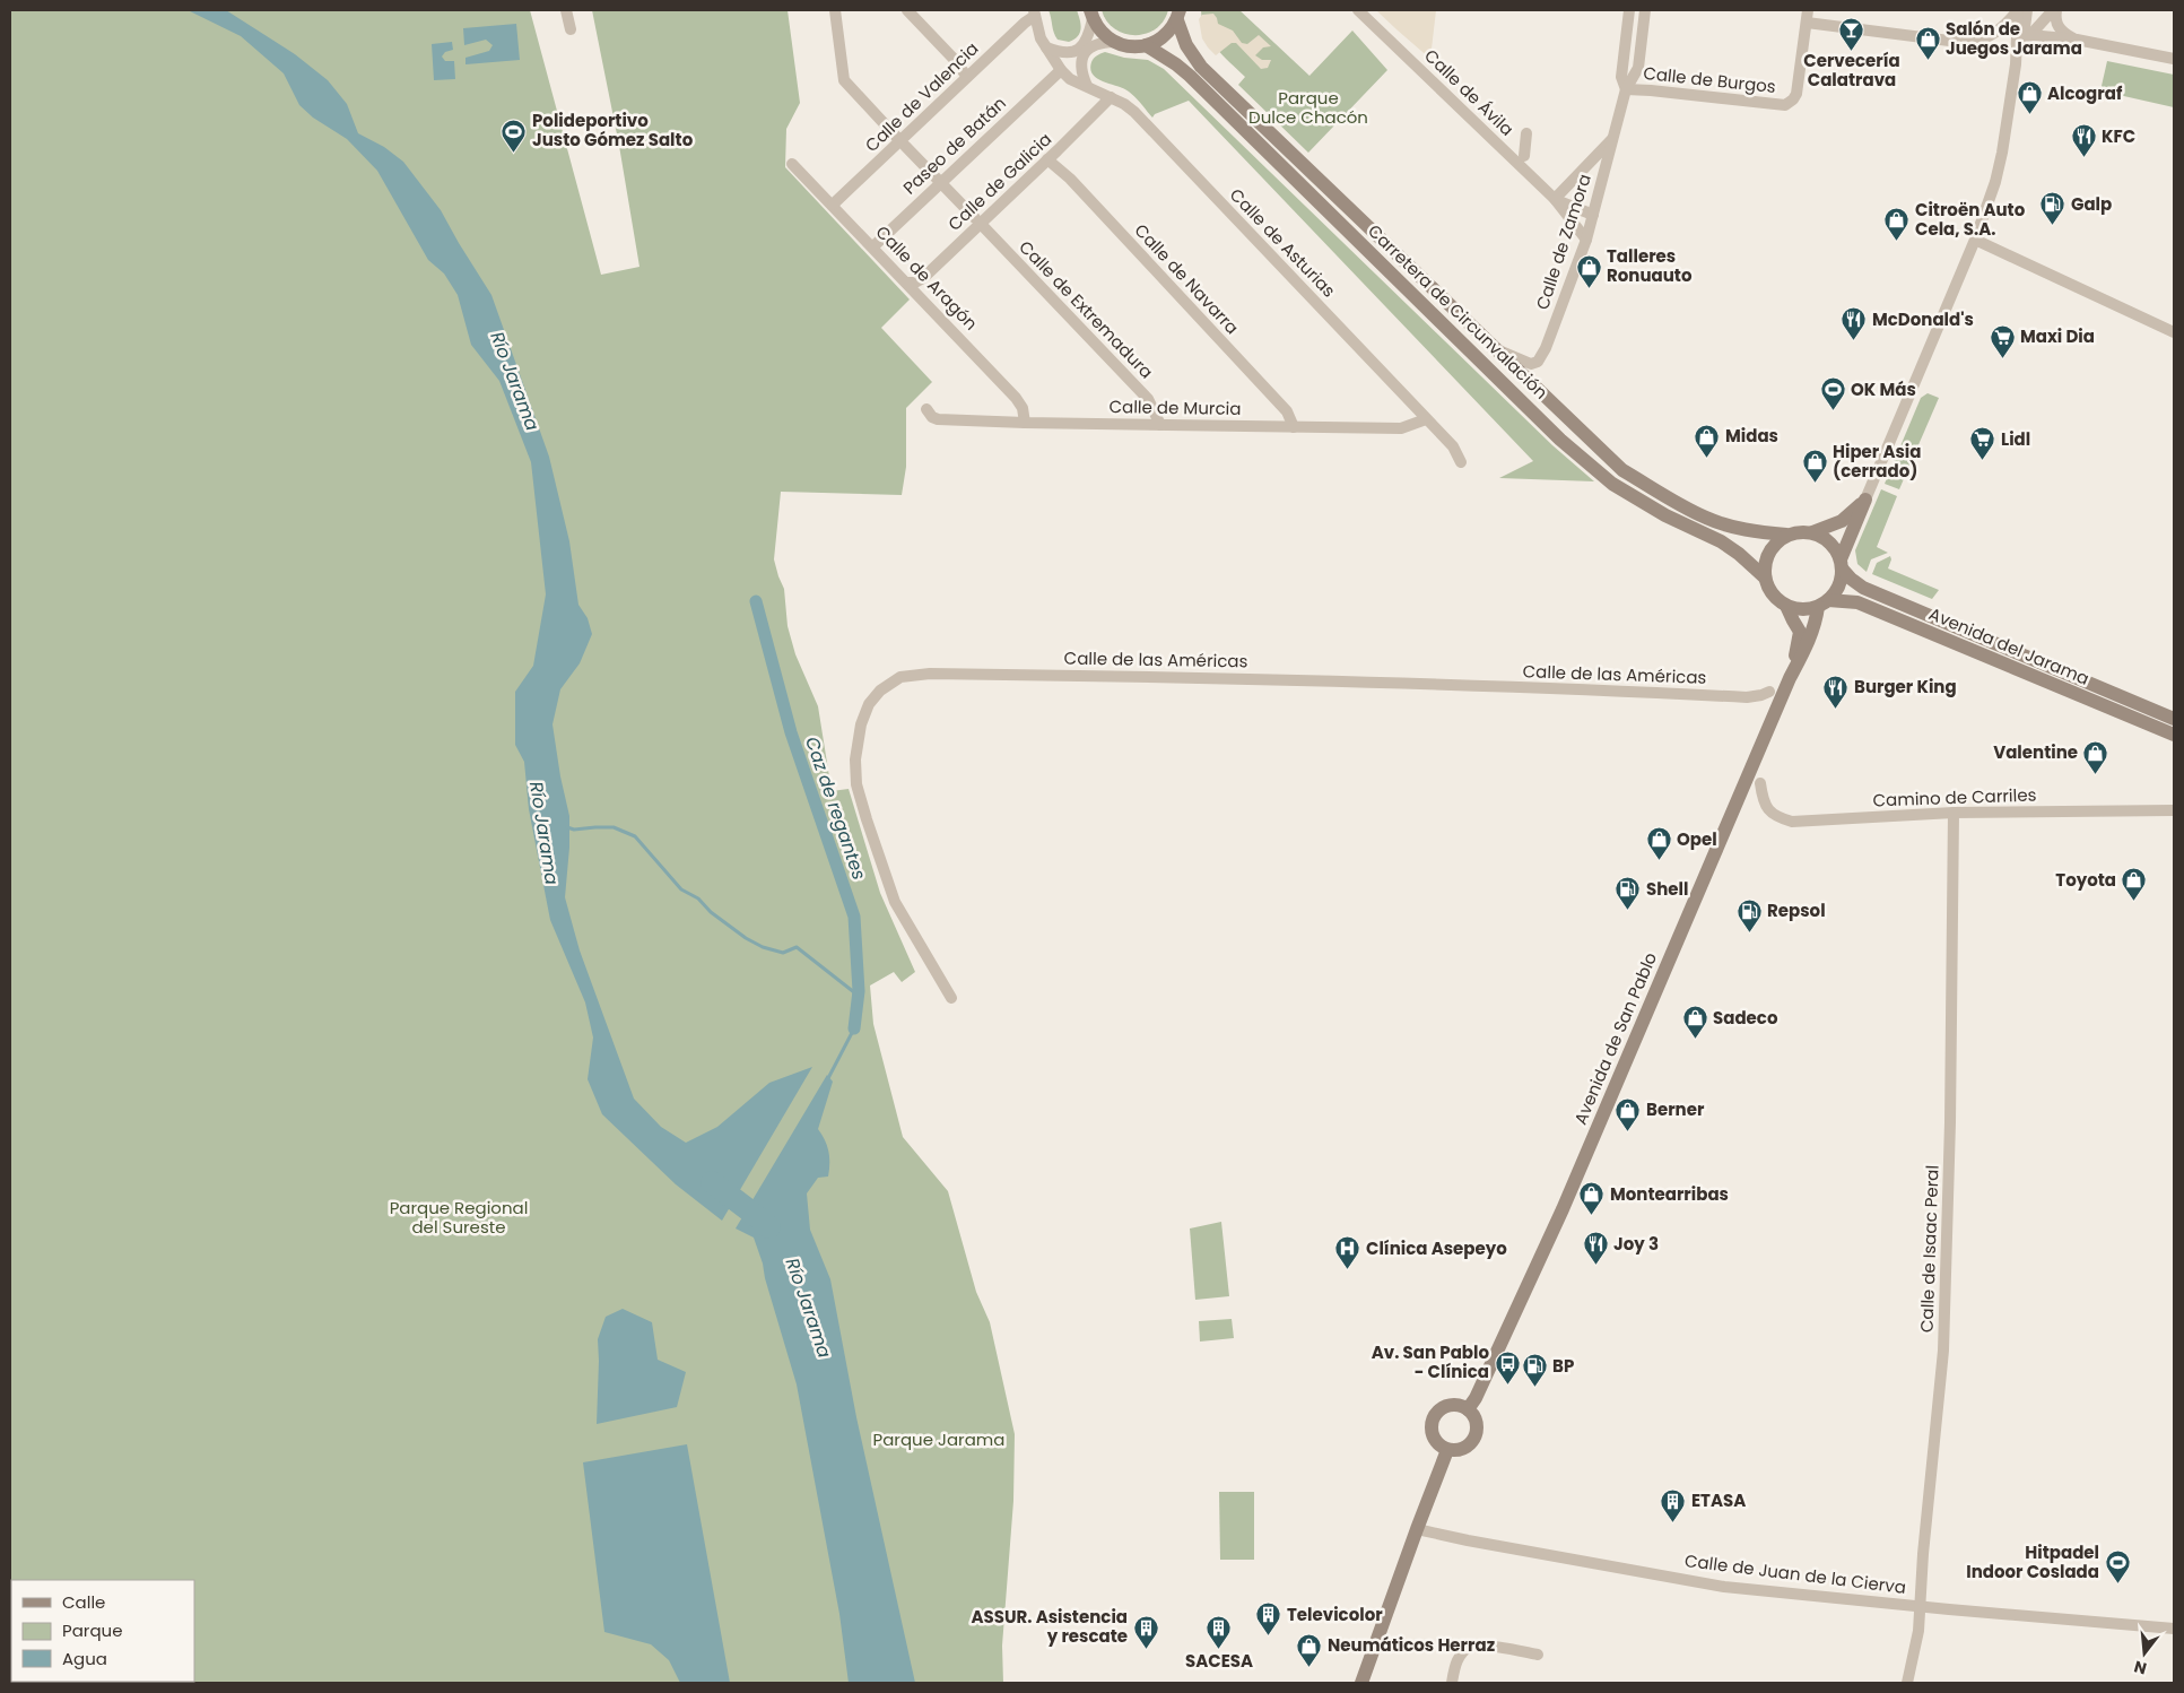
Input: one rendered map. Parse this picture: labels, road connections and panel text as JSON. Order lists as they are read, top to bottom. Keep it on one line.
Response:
{"streets":{"main road":["Carretera de Circunvalación","Avenida del Jarama","Avenida de San Pablo"],"street":["Calle de Burgos","Calle de Ávila","Calle de Valencia","Paseo de Batán","Calle de Galicia","Calle de Zamora","Calle de Asturias","Calle de Aragón","Calle de Navarra","Calle de Extremadura","Calle de Murcia","Calle de las Américas","Camino de Carriles","Calle de Isaac Peral","Calle de Juan de la Cierva"]},"crossings":[["Calle de Burgos","Calle de Zamora"],["Calle de Ávila","Calle de Zamora"],["Calle de Valencia","Calle de Aragón"],["Calle de Valencia","Calle de Extremadura"],["Paseo de Batán","Calle de Asturias"],["Paseo de Batán","Calle de Aragón"],["Paseo de Batán","Calle de Extremadura"],["Calle de Galicia","Calle de Asturias"],["Calle de Galicia","Calle de Aragón"],["Calle de Galicia","Calle de Navarra"],["Calle de Galicia","Calle de Extremadura"],["Calle de Zamora","Carretera de Circunvalación"],["Calle de Asturias","Calle de Murcia"],["Calle de Aragón","Calle de Murcia"],["Calle de Navarra","Calle de Murcia"],["Calle de Extremadura","Calle de Murcia"],["Carretera de Circunvalación","Avenida del Jarama"],["Carretera de Circunvalación","Avenida de San Pablo"],["Avenida del Jarama","Avenida de San Pablo"],["Camino de Carriles","Calle de Isaac Peral"],["Calle de Isaac Peral","Calle de Juan de la Cierva"]],"water":["Río Jarama","Caz de regantes"],"parks":["Parque Dulce Chacón","Parque Regional del Sureste","Parque Jarama"],"places":{"bar":["Cervecería Calatrava"],"shop":["Salón de Juegos Jarama","Alcograf","Citroën Auto Cela, S.A.","Talleres Ronuauto","Midas","Hiper Asia (cerrado)","Valentine","Opel","Toyota","Sadeco","Berner","Montearribas","Neumáticos Herraz"],"sports":["Polideportivo Justo Gómez Salto","OK Más","Hitpadel Indoor Coslada"],"restaurant":["KFC","McDonald's","Burger King","Joy 3"],"fuel station":["Galp","Shell","Repsol","BP"],"supermarket":["Maxi Dia","Lidl"],"hospital":["Clínica Asepeyo"],"bus stop":["Av. San Pablo - Clínica"],"building":["ETASA","Televicolor","ASSUR. Asistencia y rescate","SACESA"]},"legend":["Calle","Parque","Agua"],"north":"bottom"}
